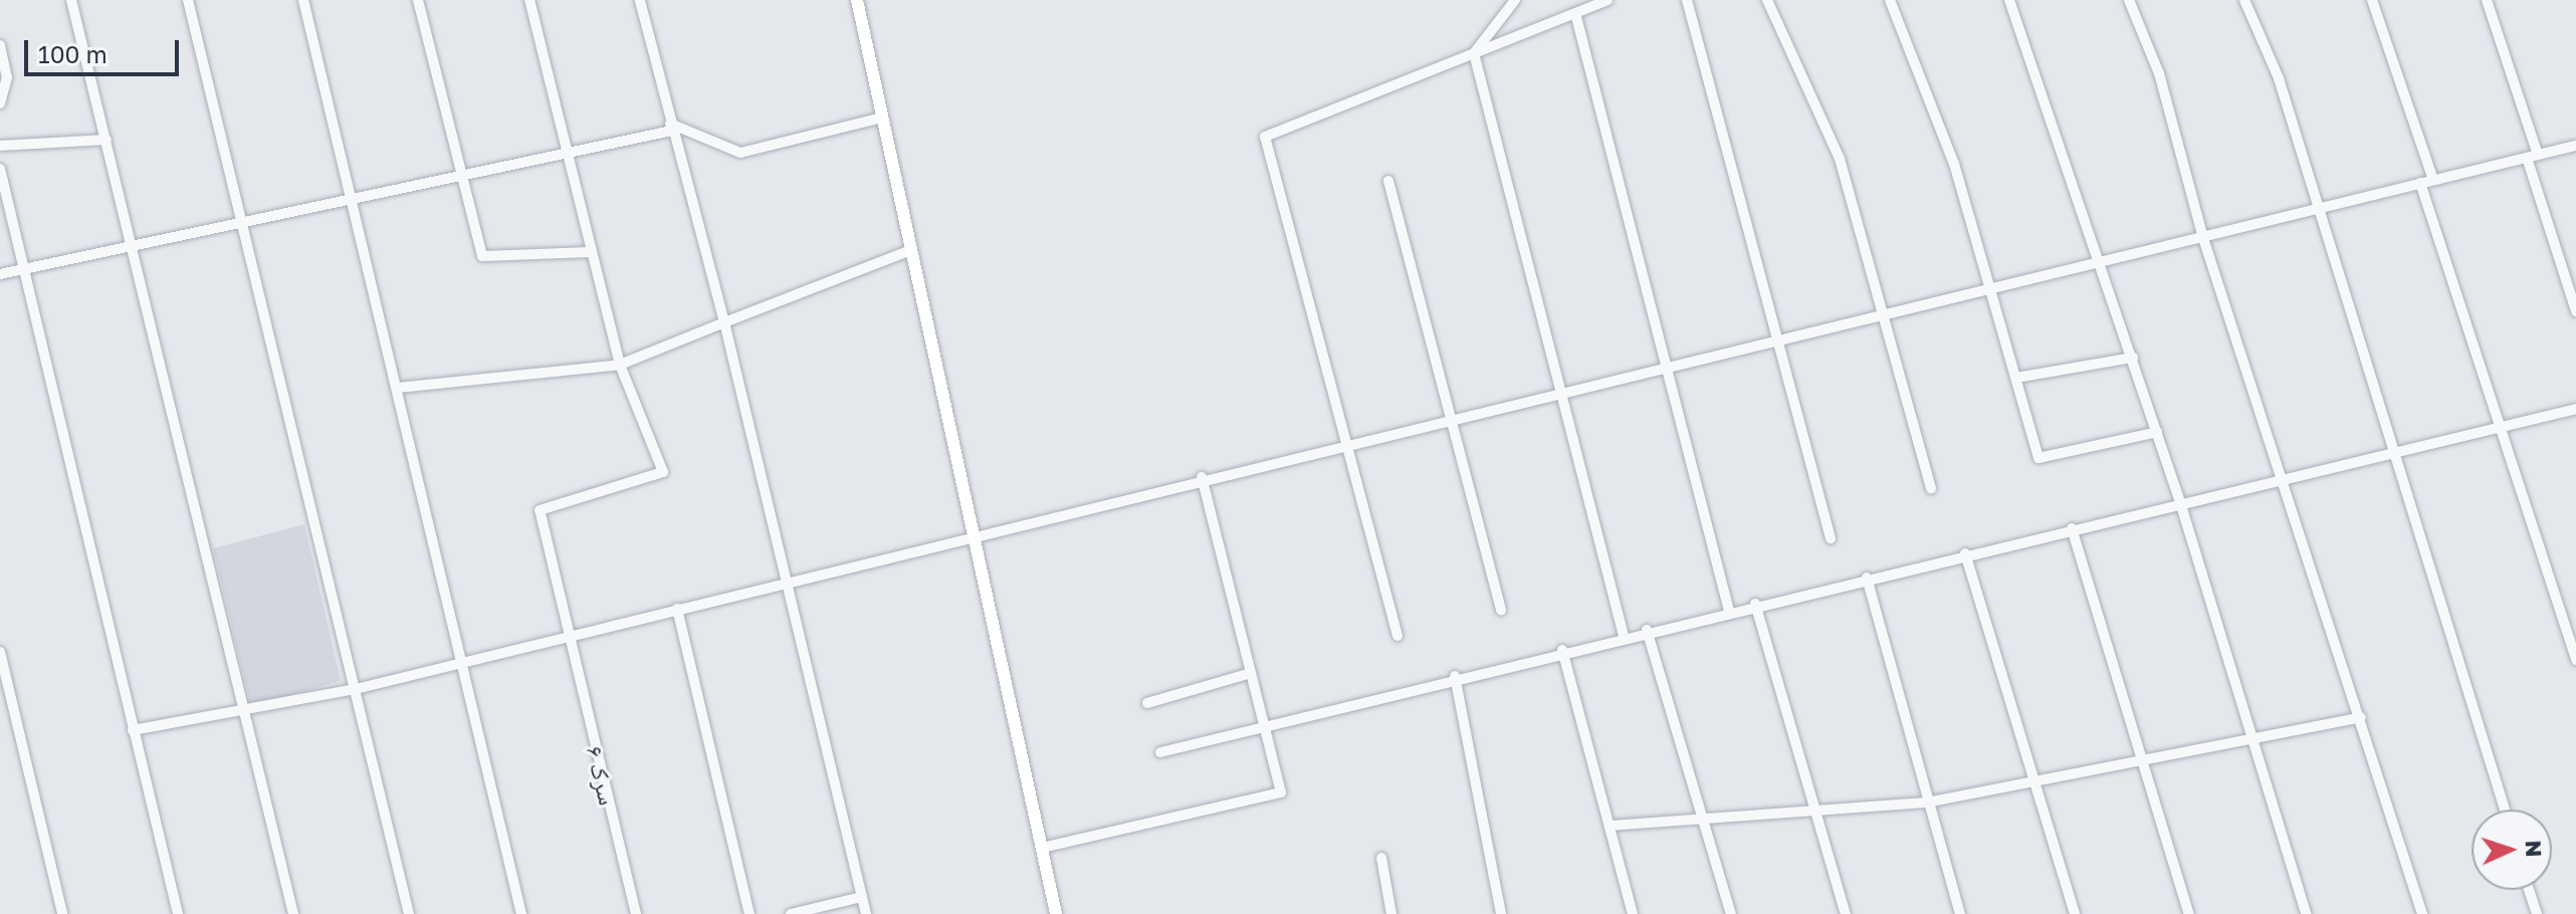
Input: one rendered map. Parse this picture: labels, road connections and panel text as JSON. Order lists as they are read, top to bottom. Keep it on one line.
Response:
{"streets":{"street":["سرک ۶"]},"scale_bar":"100 m","north":"right"}
